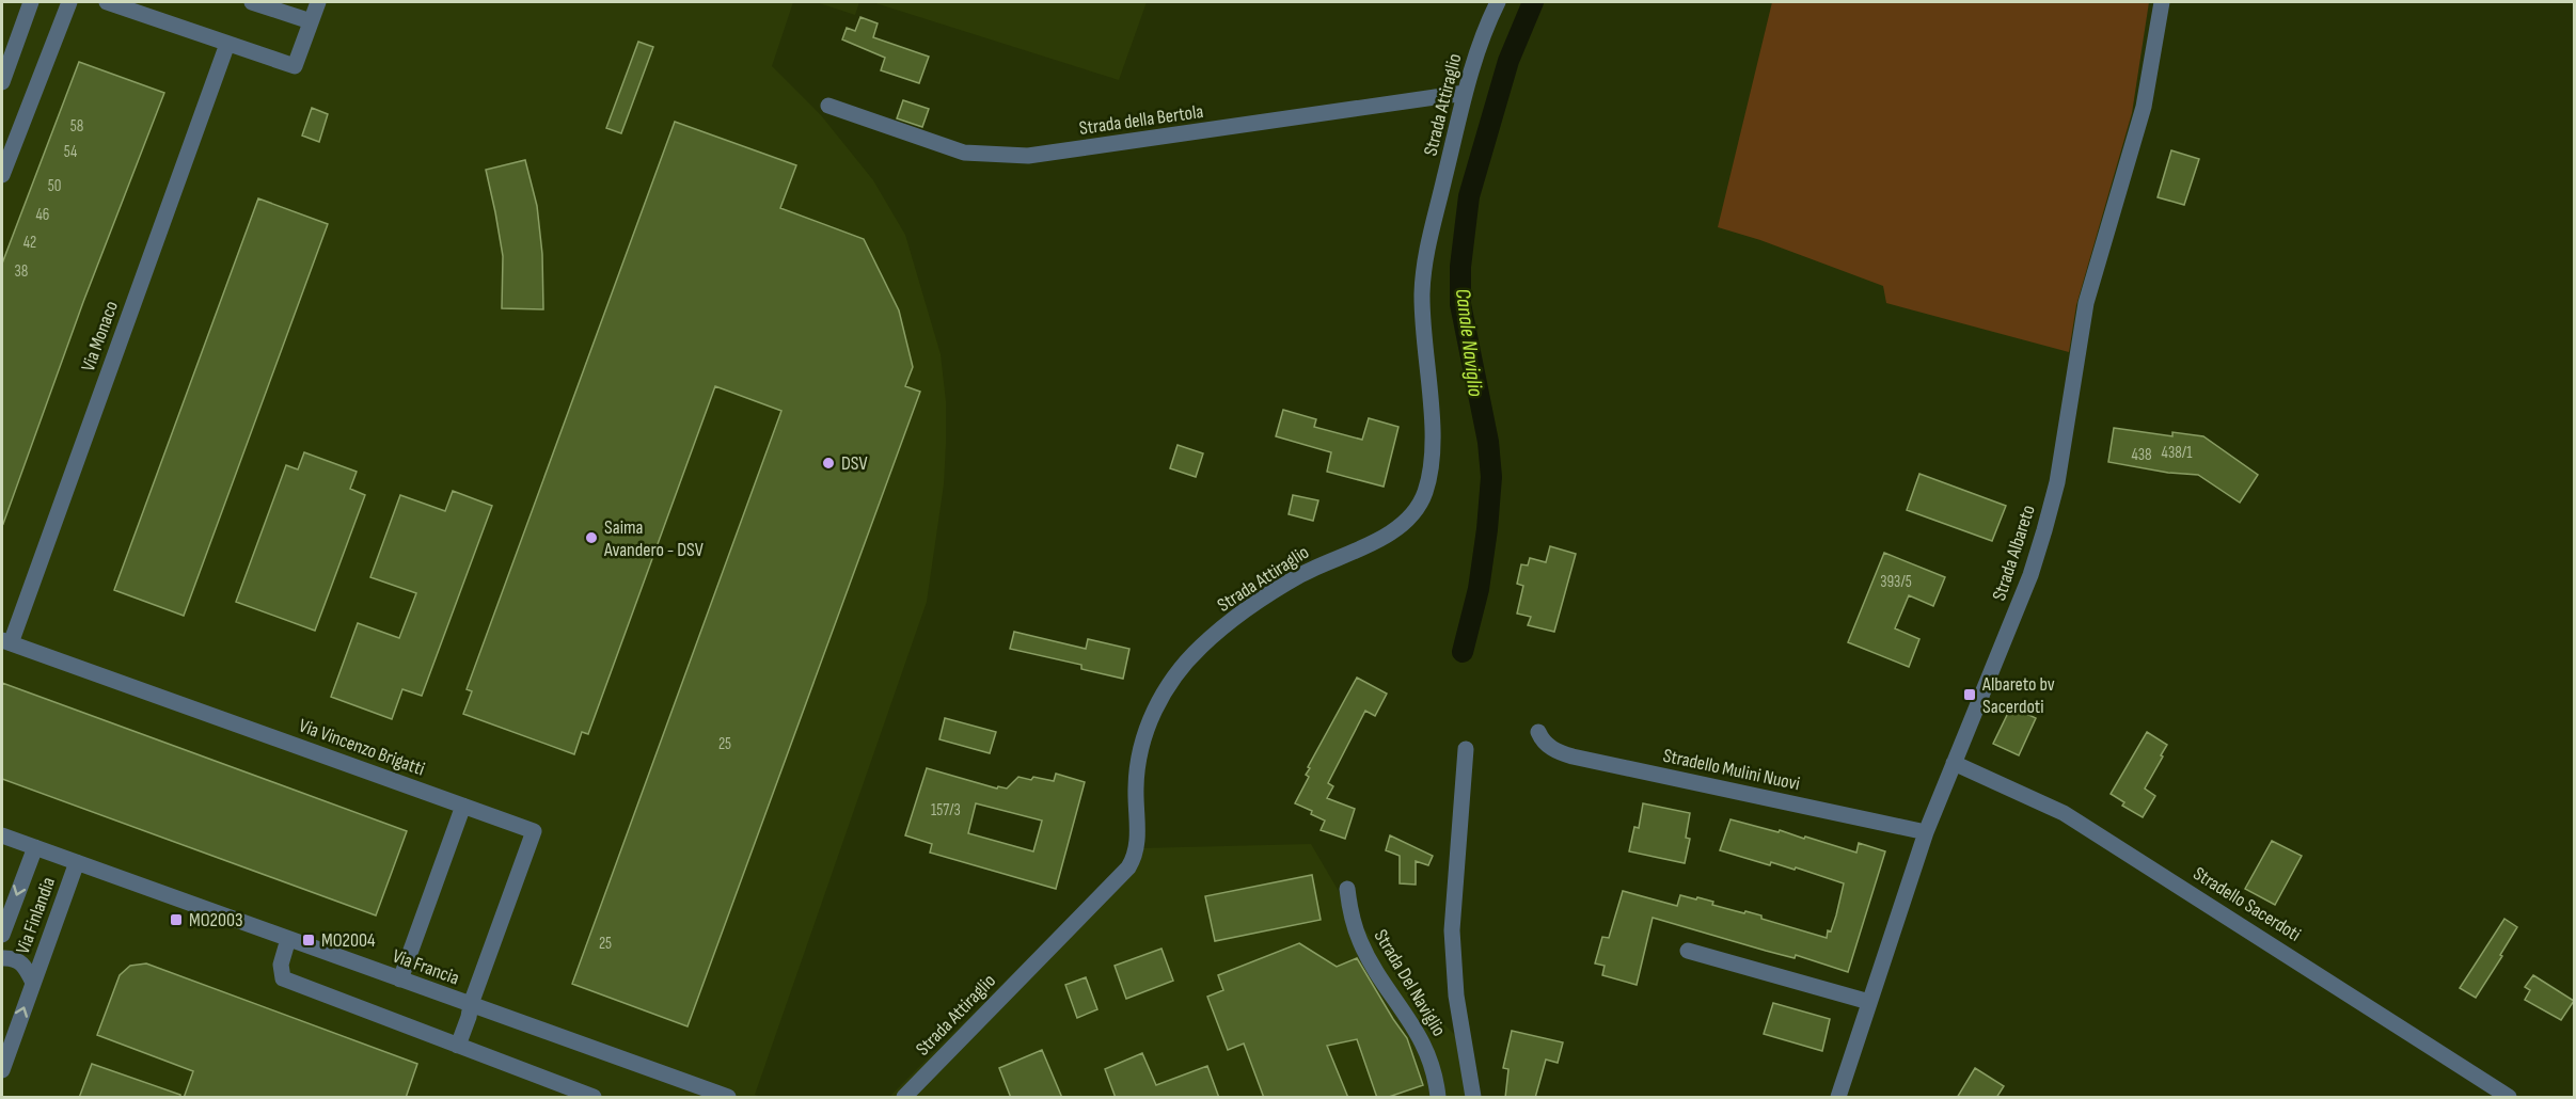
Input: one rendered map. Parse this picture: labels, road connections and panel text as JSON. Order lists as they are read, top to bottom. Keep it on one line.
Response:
{"streets":{"street":["Strada Attiraglio","Strada della Bertola","Via Monaco","Strada Albareto","Via Vincenzo Brigatti","Stradello Mulini Nuovi","Stradello Sacerdoti","Via Finlandia","Via Francia","Strada Del Naviglio"]},"crossings":[["Strada Attiraglio","Strada della Bertola"],["Via Monaco","Via Vincenzo Brigatti"],["Strada Albareto","Stradello Mulini Nuovi"],["Strada Albareto","Stradello Sacerdoti"],["Via Vincenzo Brigatti","Via Francia"],["Via Finlandia","Via Francia"]],"water":["Canale Naviglio"],"places":{"other":["DSV","Saima Avandero - DSV"],"transit":["Albareto bv Sacerdoti","MO2003","MO2004"]},"house_numbers":["58","54","50","46","42","38","438/1","438","393/5","25","157/3","25"]}
